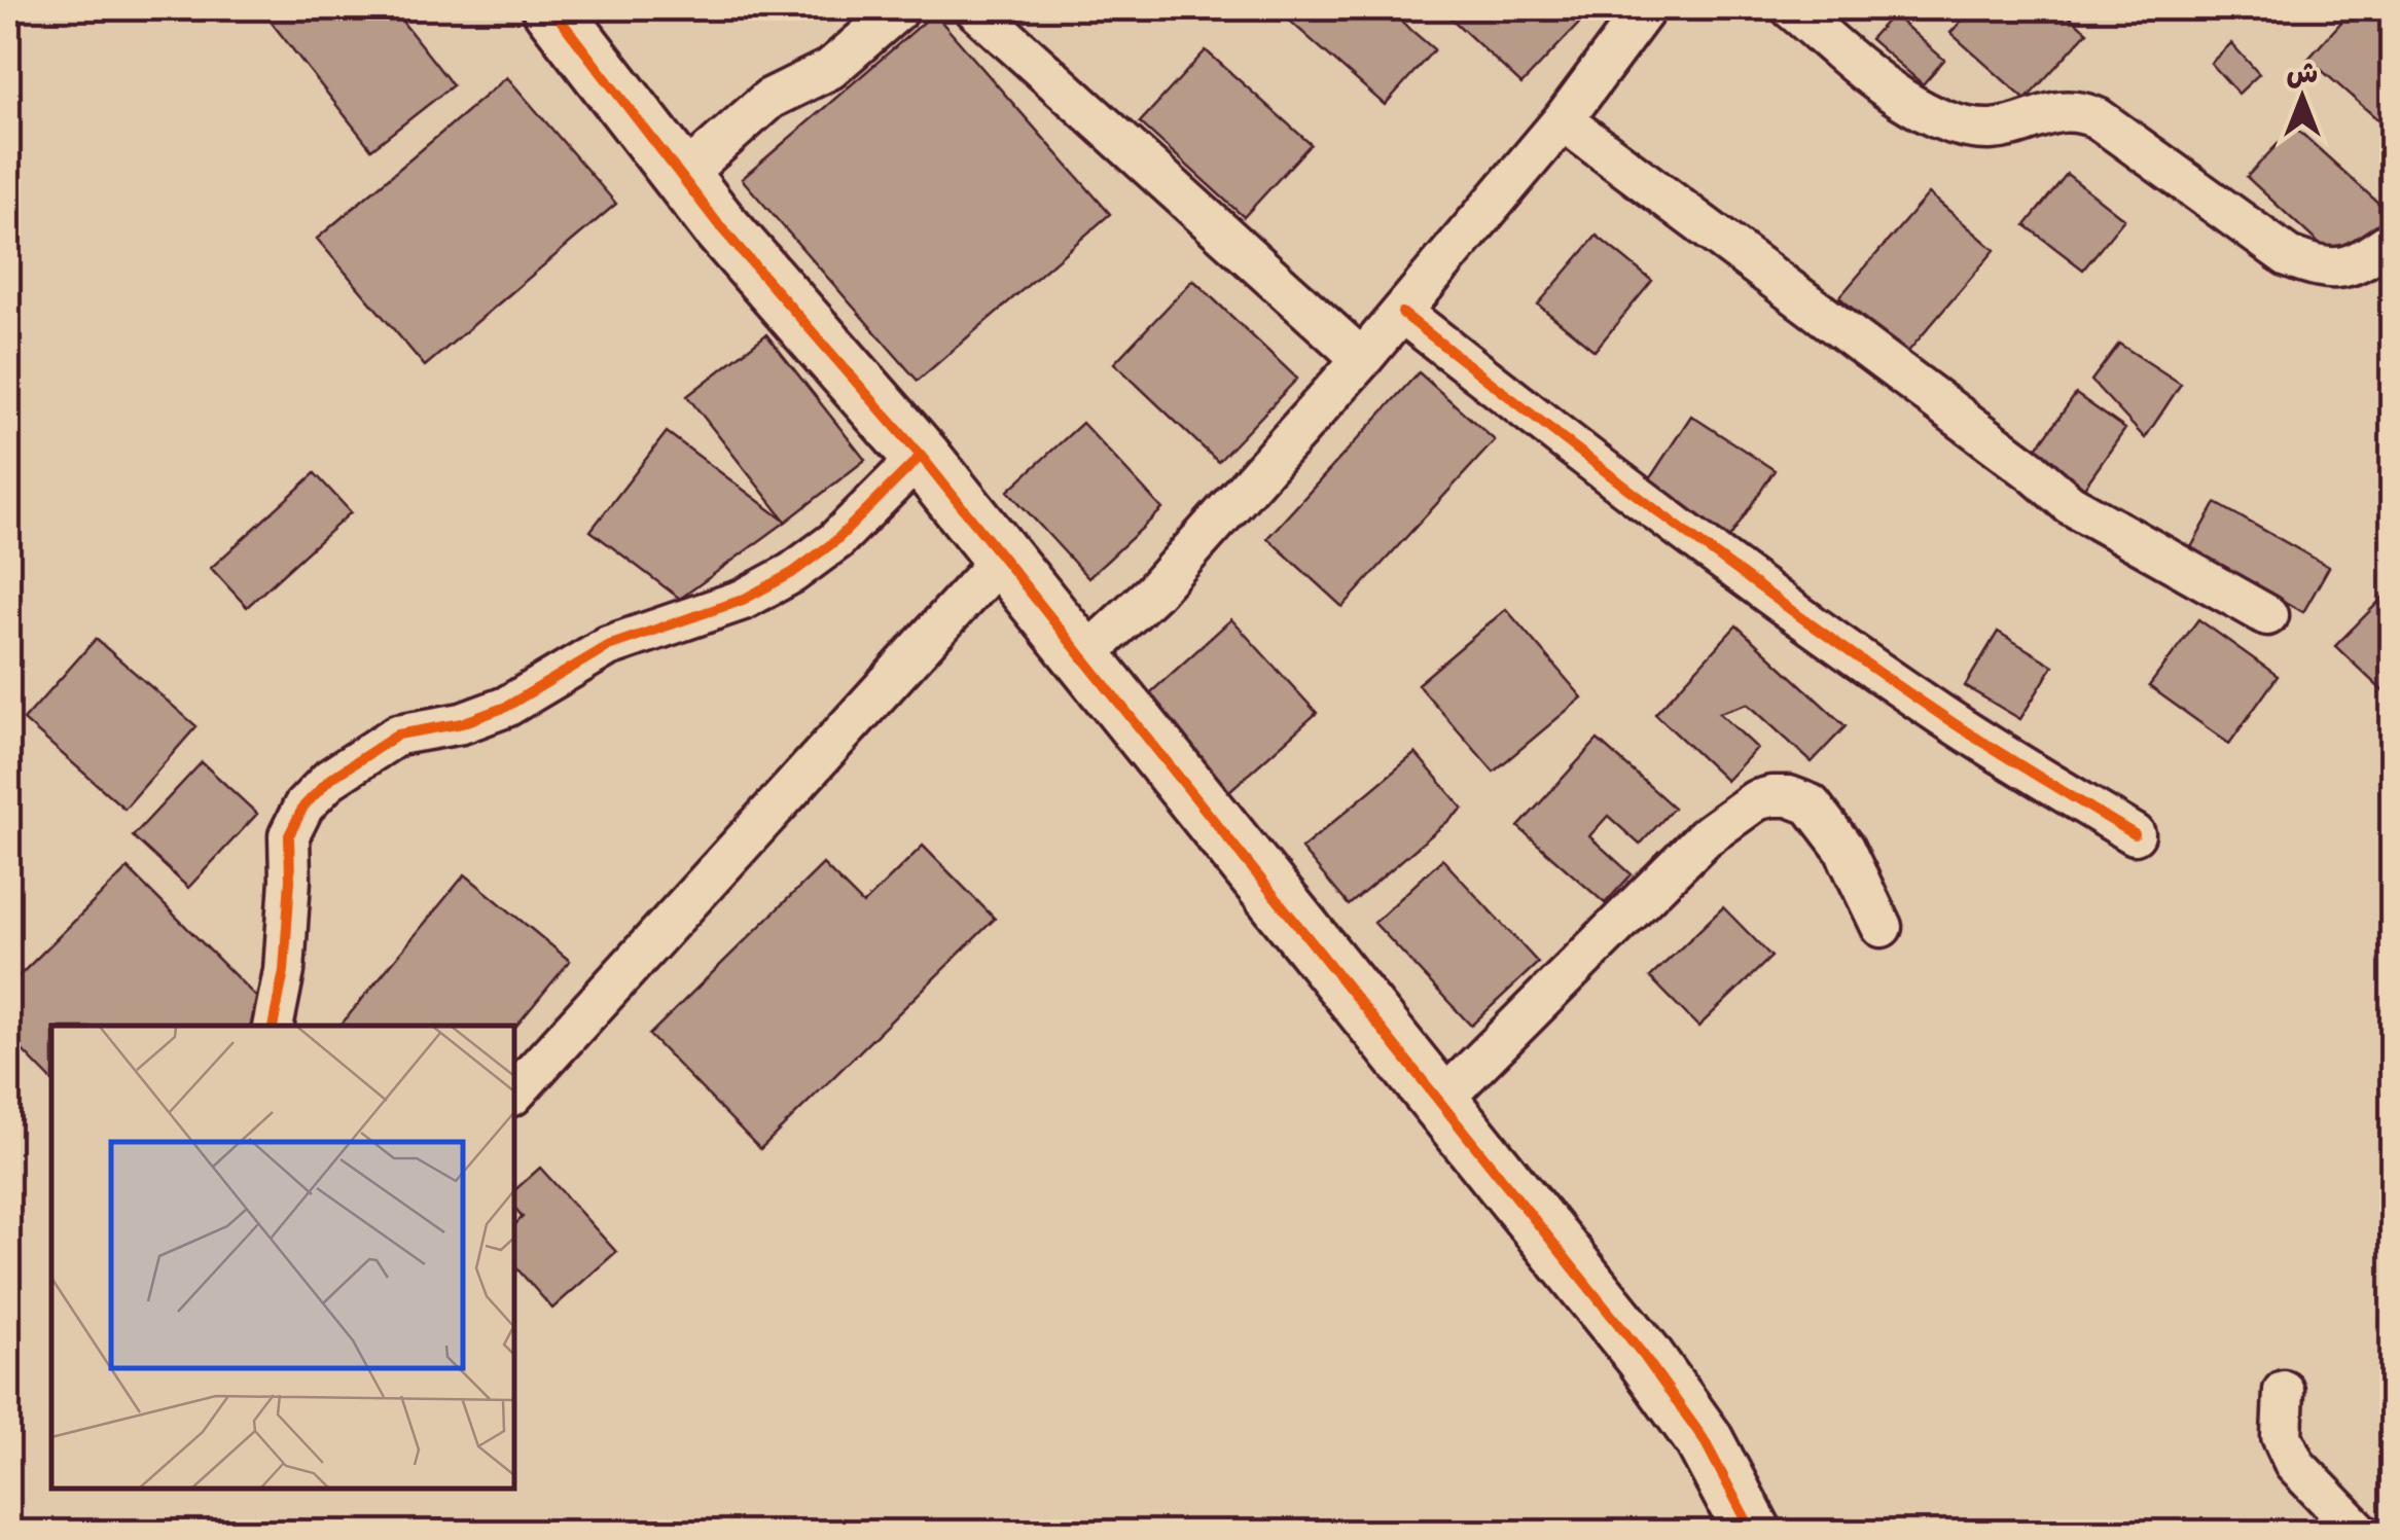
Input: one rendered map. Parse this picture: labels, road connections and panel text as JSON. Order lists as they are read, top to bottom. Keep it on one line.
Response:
{"north":"top"}
